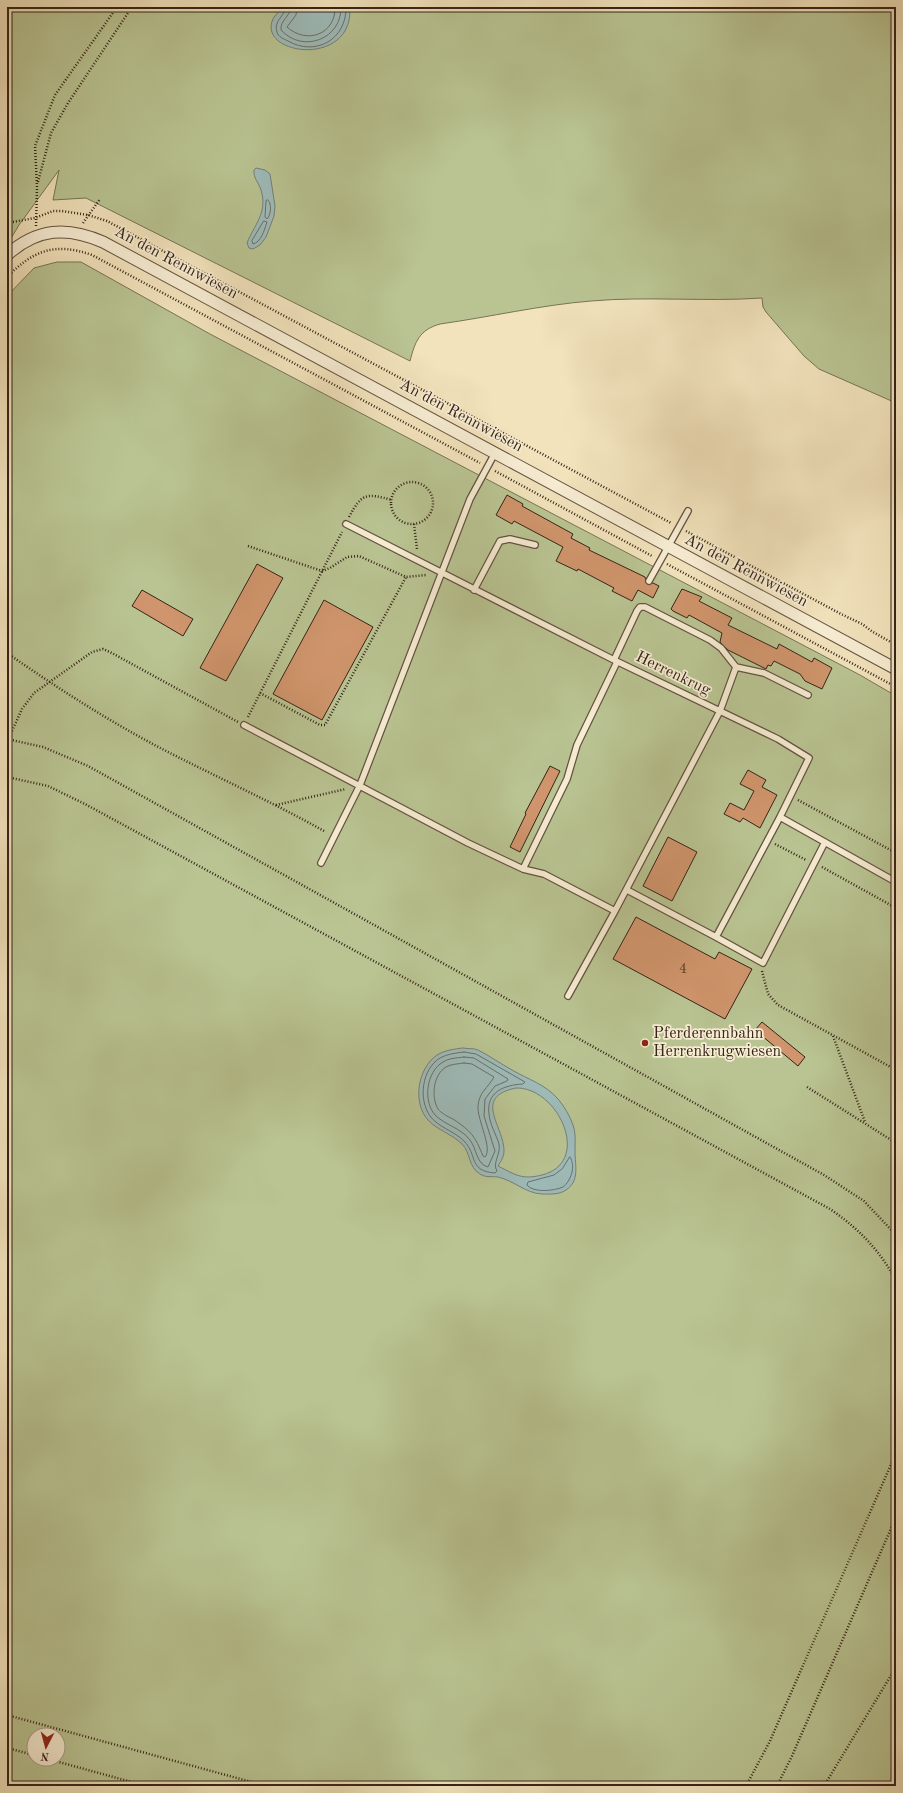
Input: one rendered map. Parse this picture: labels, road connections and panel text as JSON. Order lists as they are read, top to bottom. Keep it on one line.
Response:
{"streets":{"street":["An den Rennwiesen"],"lane":["Herrenkrug"]},"places":["Pferderennbahn Herrenkrugwiesen"],"house_numbers":["4"],"north":"bottom"}
